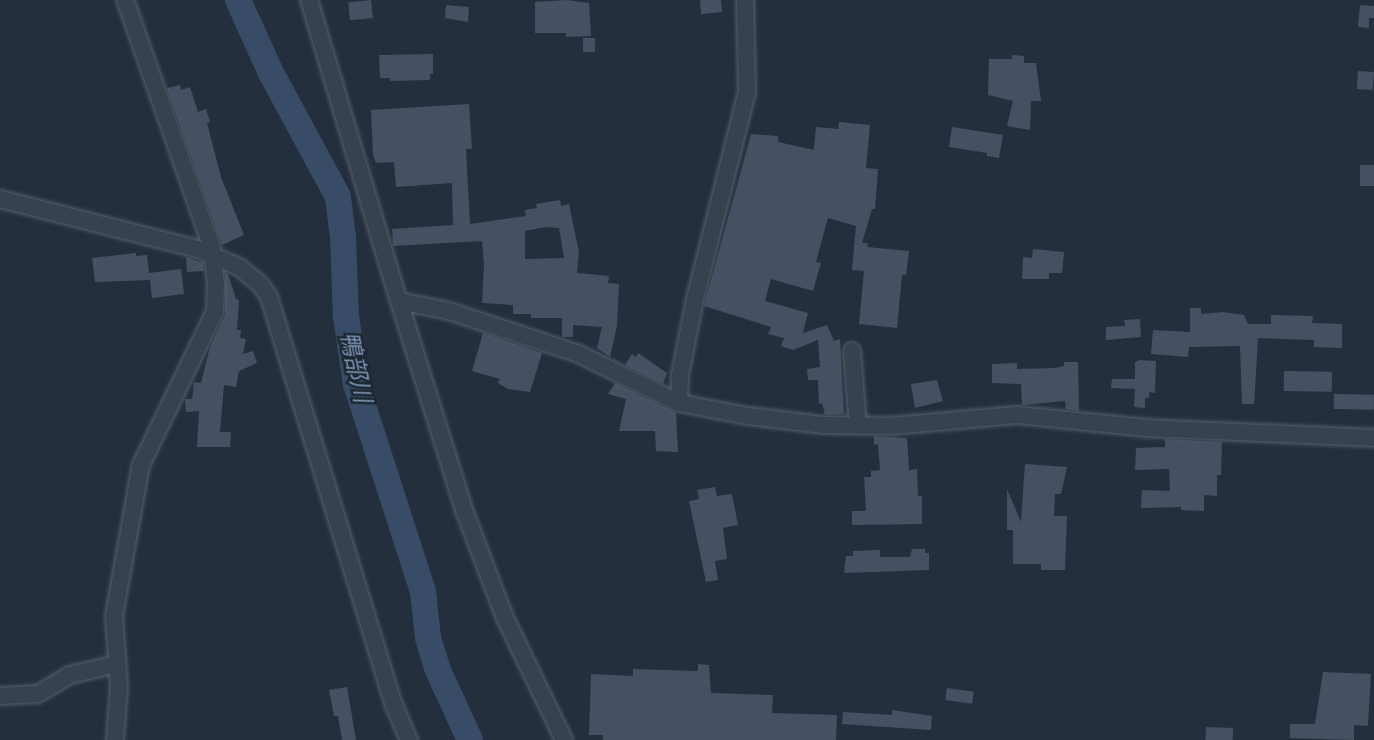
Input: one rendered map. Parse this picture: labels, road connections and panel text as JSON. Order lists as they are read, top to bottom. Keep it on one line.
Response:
{"water":["鴨部川"]}
